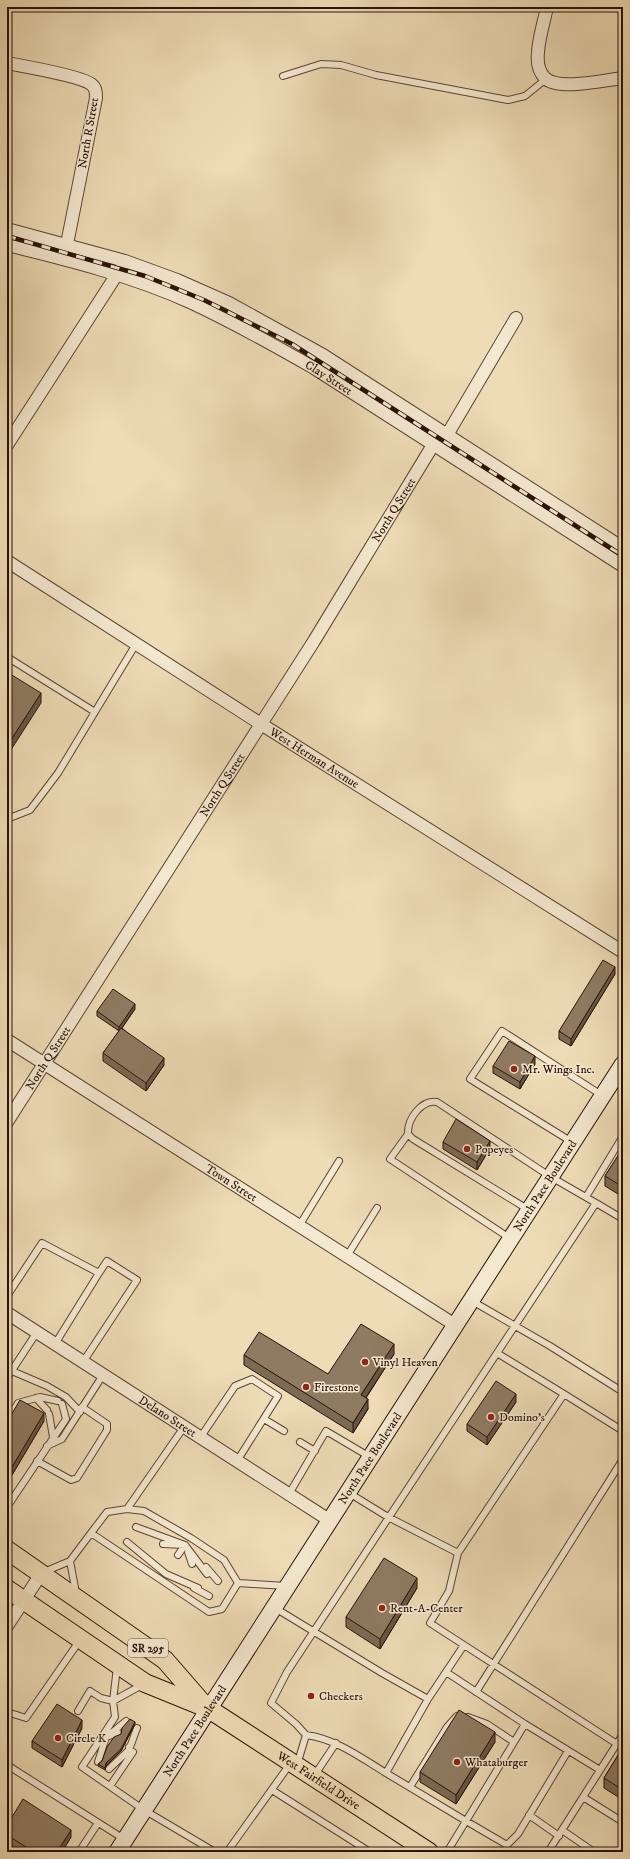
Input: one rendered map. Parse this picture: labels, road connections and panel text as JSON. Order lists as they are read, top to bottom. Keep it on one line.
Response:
{"streets":{"main road":["North Pace Boulevard","SR 295","West Fairfield Drive"],"street":["North R Street","Clay Street","North Q Street","West Herman Avenue","Town Street","Delano Street"]},"crossings":[["North R Street","Clay Street"],["Clay Street","North Q Street"],["North Q Street","West Herman Avenue"],["North Q Street","Town Street"],["Town Street","North Pace Boulevard"],["North Pace Boulevard","Delano Street"],["North Pace Boulevard","West Fairfield Drive"]],"places":["Mr. Wings Inc.","Popeyes","Vinyl Heaven","Firestone","Domino's","Rent-A-Center","Checkers","Circle K","Whataburger"]}
